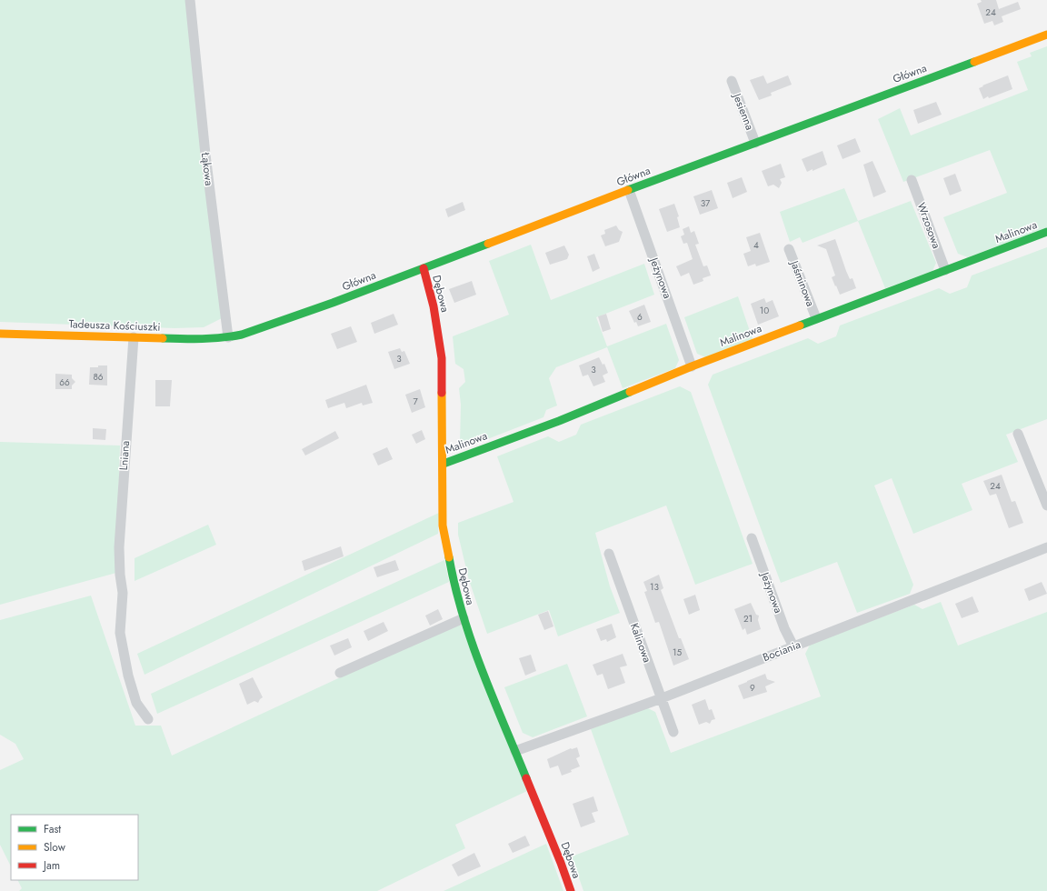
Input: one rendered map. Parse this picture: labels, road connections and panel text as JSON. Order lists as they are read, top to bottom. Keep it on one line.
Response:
{"streets":{"street":["Główna","Jesienna","Łąkowa","Wrzosowa","Malinowa","Jeżynowa","Jaśminowa","Dębowa","Tadeusza Kościuszki","Lniana","Kalinowa","Bociania"]},"crossings":[["Główna","Jesienna"],["Główna","Łąkowa"],["Główna","Jeżynowa"],["Główna","Dębowa"],["Główna","Tadeusza Kościuszki"],["Łąkowa","Tadeusza Kościuszki"],["Wrzosowa","Malinowa"],["Malinowa","Jeżynowa"],["Malinowa","Jaśminowa"],["Malinowa","Dębowa"],["Jeżynowa","Bociania"],["Dębowa","Bociania"],["Tadeusza Kościuszki","Lniana"],["Kalinowa","Bociania"]],"house_numbers":["24","37","4","10","6","3","3","86","66","7","24","13","21","15","9"],"legend":["Fast","Slow","Jam"]}
